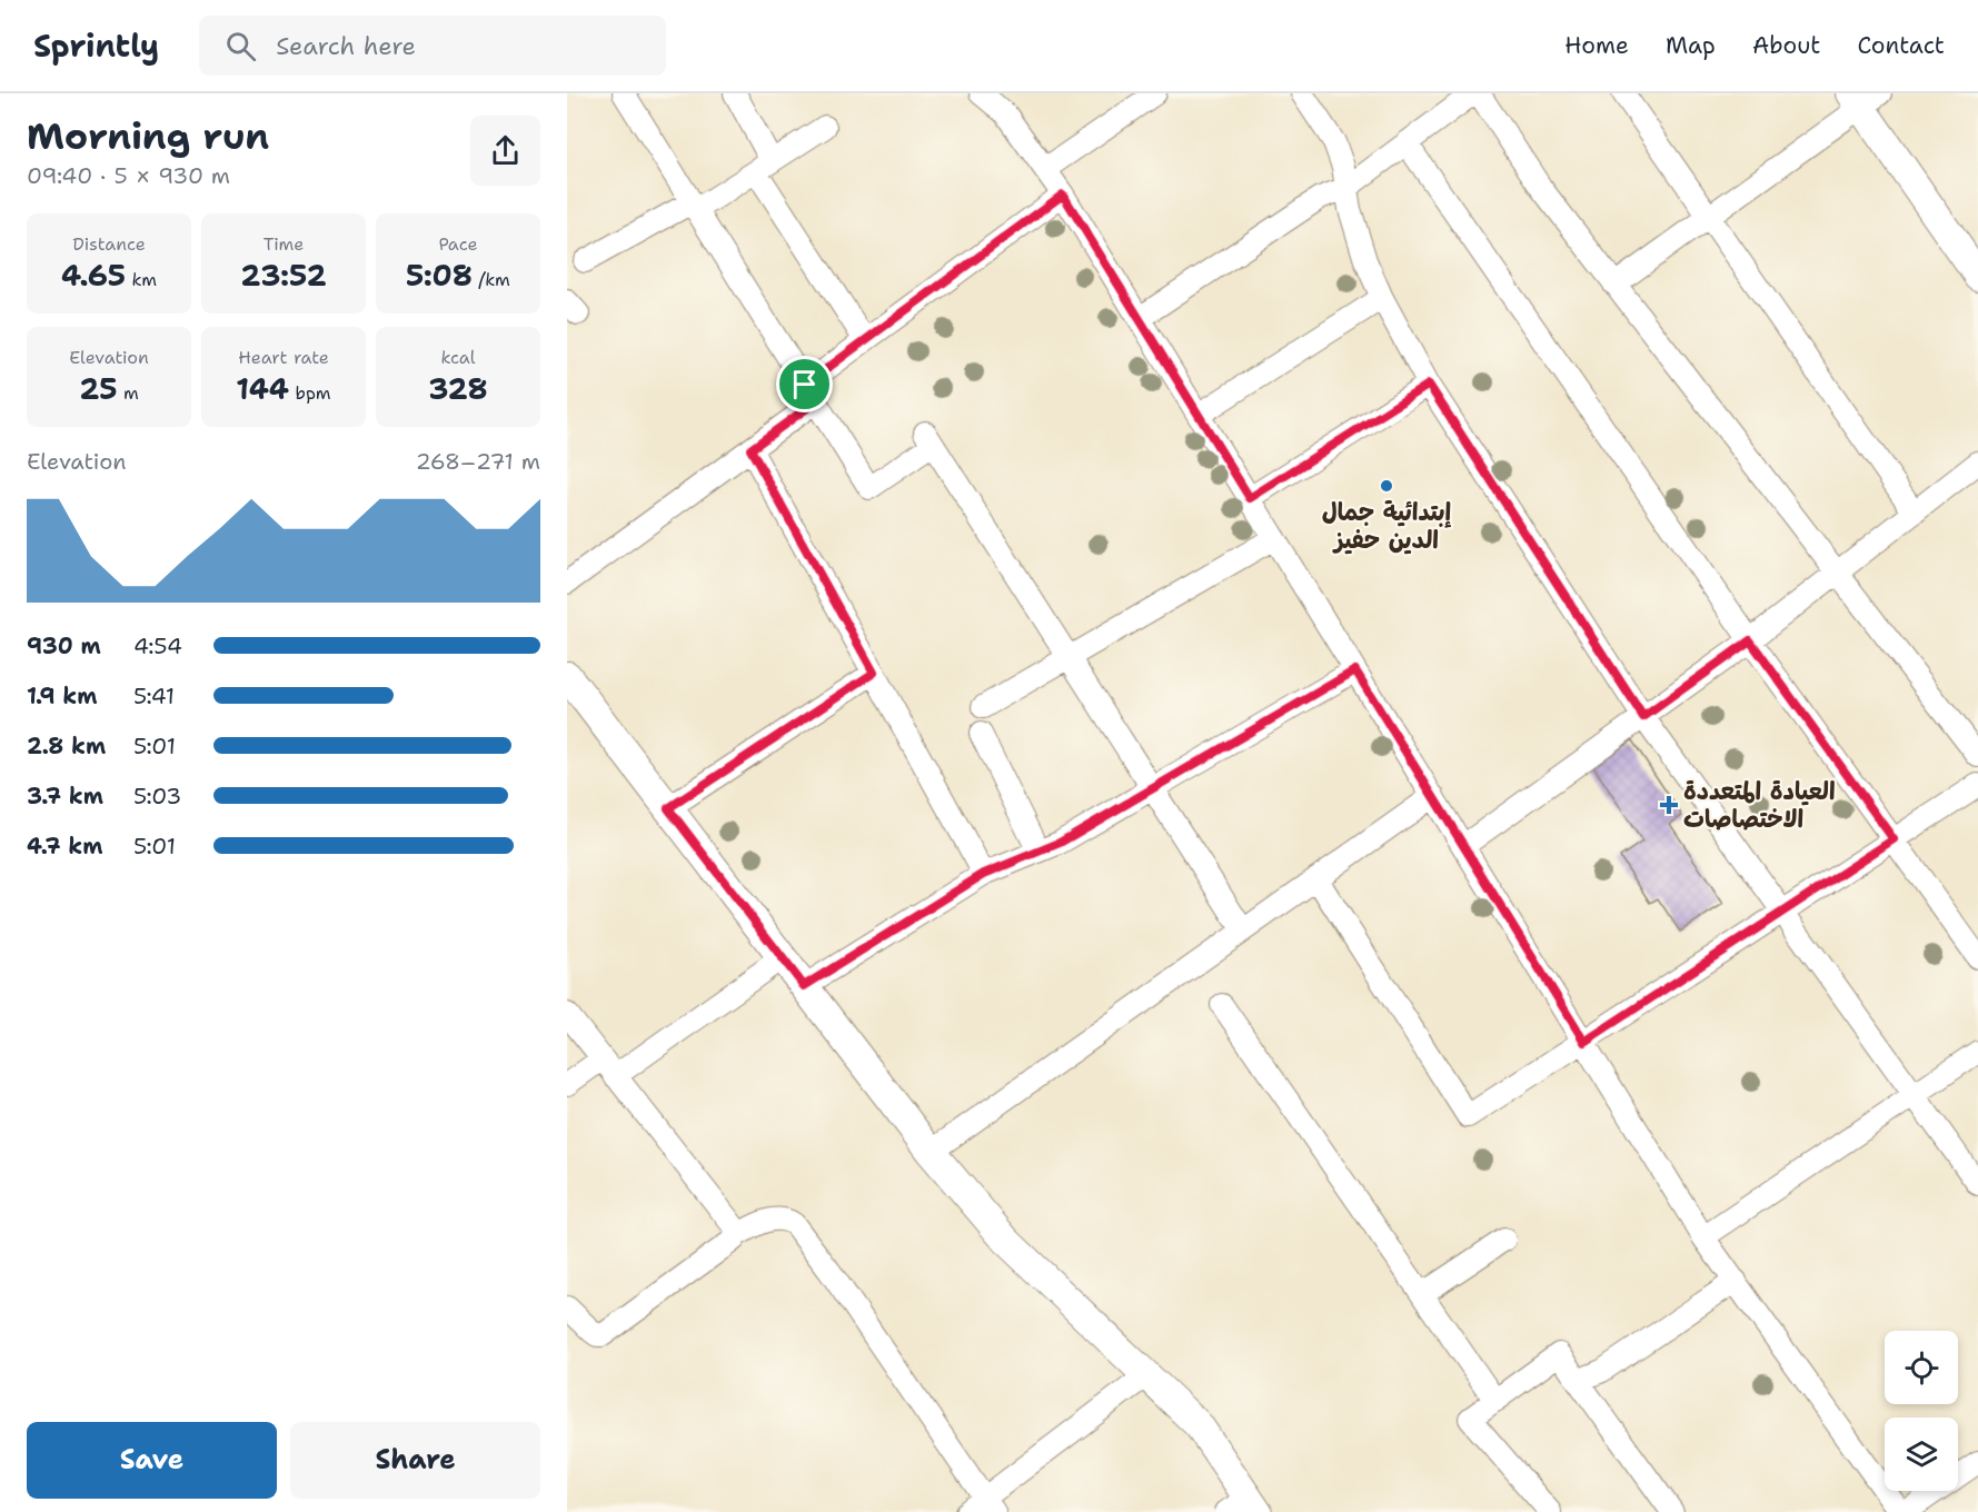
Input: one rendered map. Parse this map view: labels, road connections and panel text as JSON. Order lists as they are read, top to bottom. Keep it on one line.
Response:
{"places":{"other":["إبتدائية جمال الدين حفيز"],"health":["العيادة المتعددة الاختصاصات"]},"page":{"header":"Sprintly","search":"Search here","nav":["Home","Map","About","Contact"],"heading":["Morning run","09:40 · 5 × 930 m"],"stats":[["Distance","4.65 km"],["Time","23:52"],["Pace","5:08 /km"],["Elevation","25 m"],["Heart rate","144 bpm"],["kcal","328"]],"chart":["Elevation","268–271 m"],"list":[{"name":"930 m","note":"4:54"},{"name":"1.9 km","note":"5:41"},{"name":"2.8 km","note":"5:01"},{"name":"3.7 km","note":"5:03"},{"name":"4.7 km","note":"5:01"}],"buttons":["Save","Share"]}}
